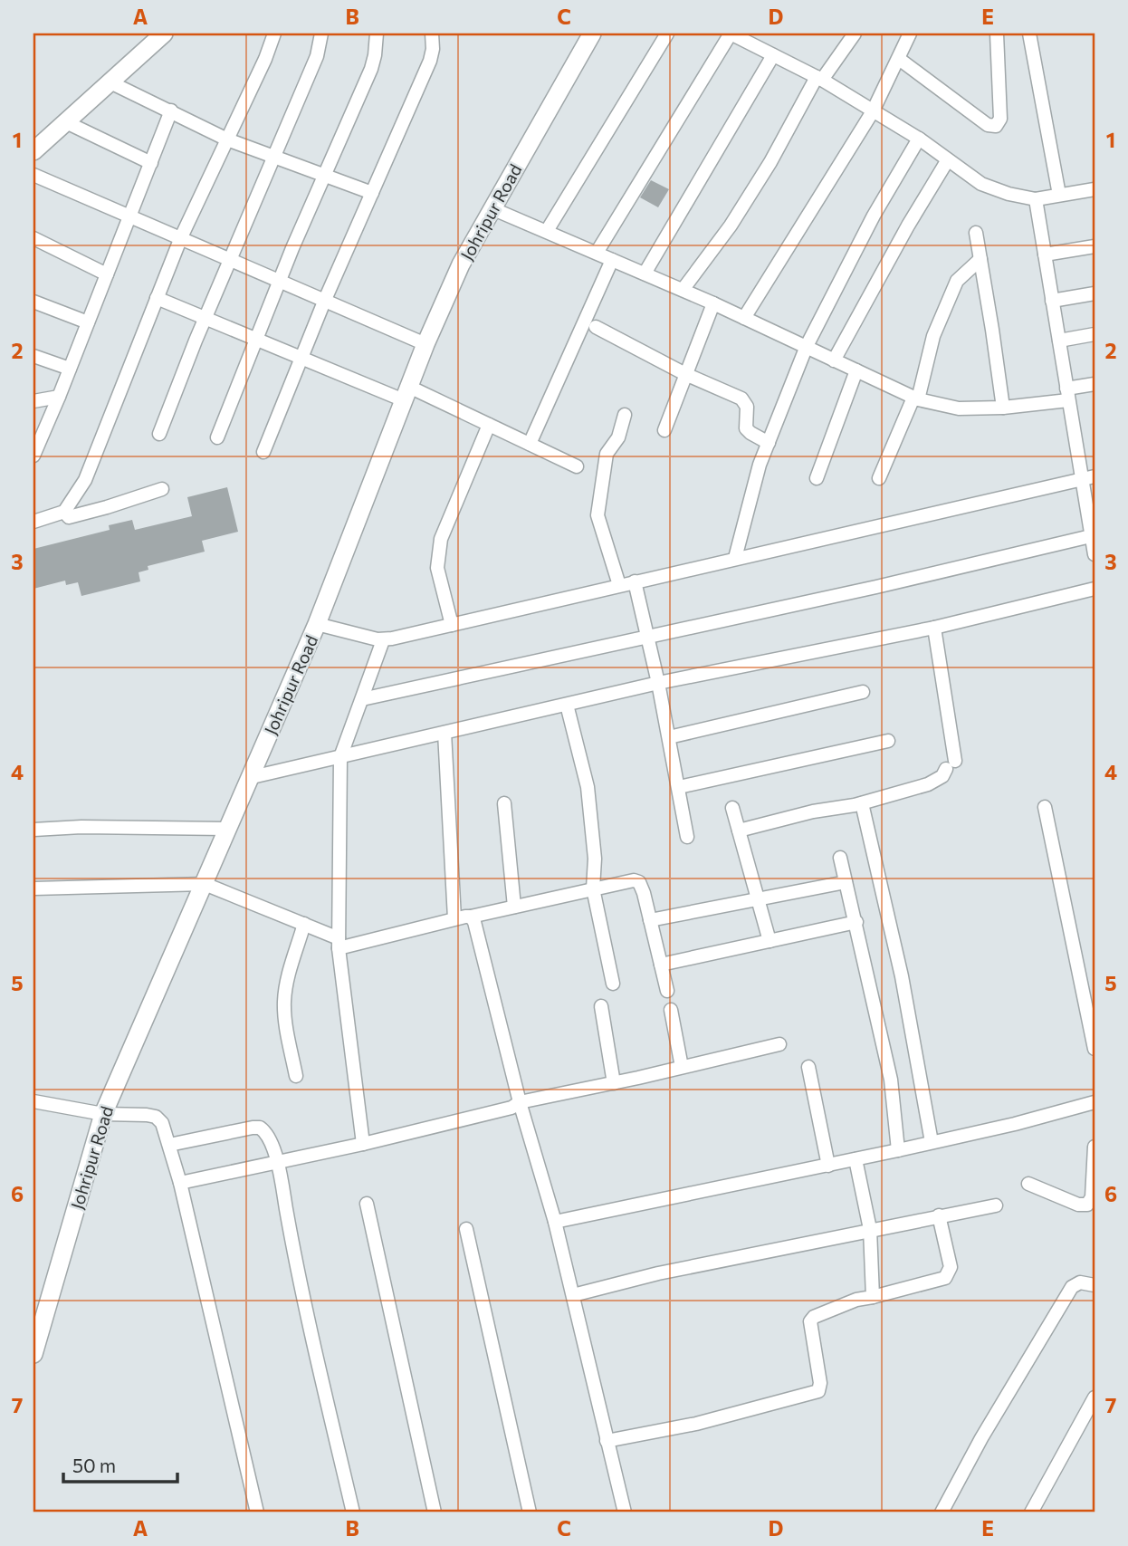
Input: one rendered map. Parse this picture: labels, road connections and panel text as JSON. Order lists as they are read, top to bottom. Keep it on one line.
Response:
{"streets":{"street":["Johripur Road"]},"scale_bar":"50 m","grid":{"columns":["A","B","C","D","E"],"rows":["1","2","3","4","5","6","7"]}}
